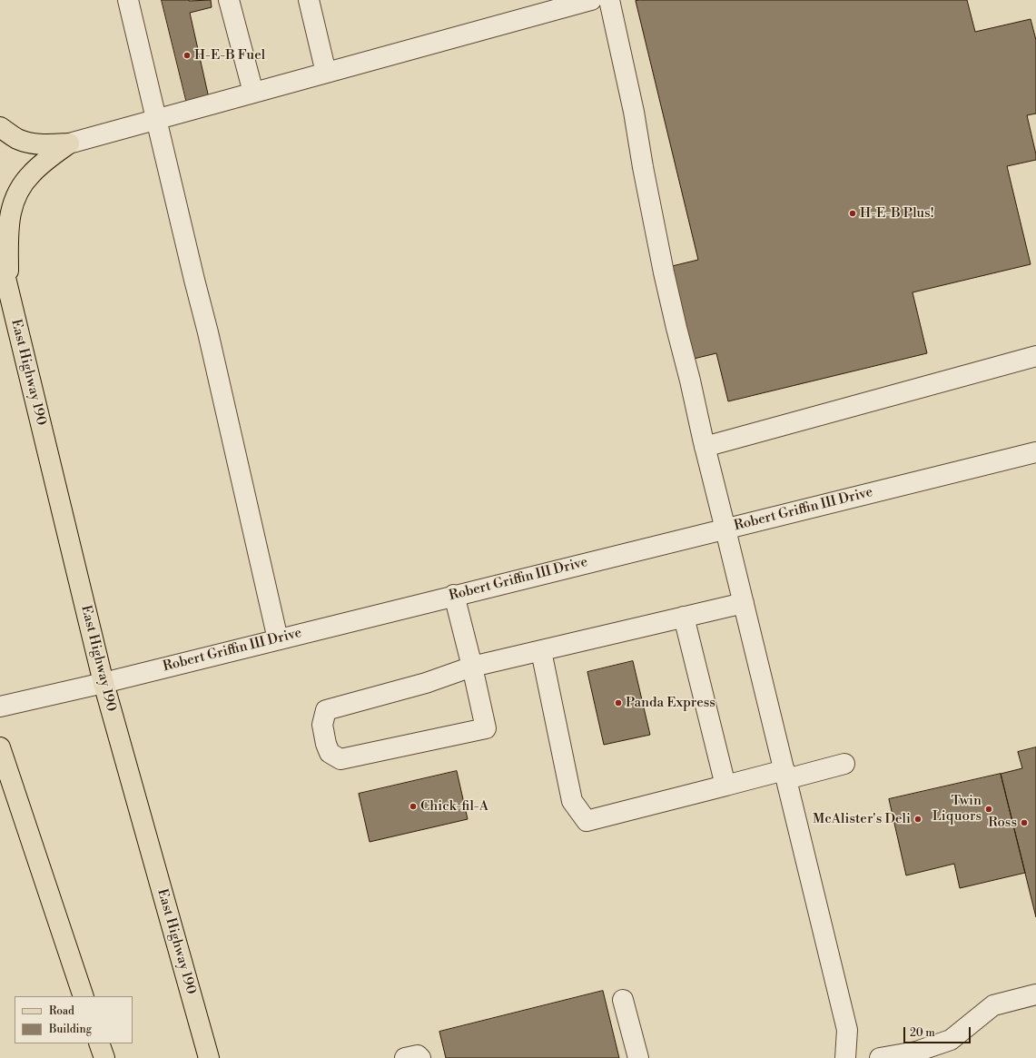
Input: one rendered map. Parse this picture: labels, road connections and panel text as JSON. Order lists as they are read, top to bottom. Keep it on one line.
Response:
{"streets":{"main road":["East Highway 190"],"street":["Robert Griffin III Drive"]},"crossings":[["East Highway 190","Robert Griffin III Drive"]],"places":["H-E-B Fuel","H-E-B Plus!","Panda Express","Chick-fil-A","Twin Liquors","McAlister's Deli","Ross"],"legend":["Road","Building"],"scale_bar":"20 m"}
